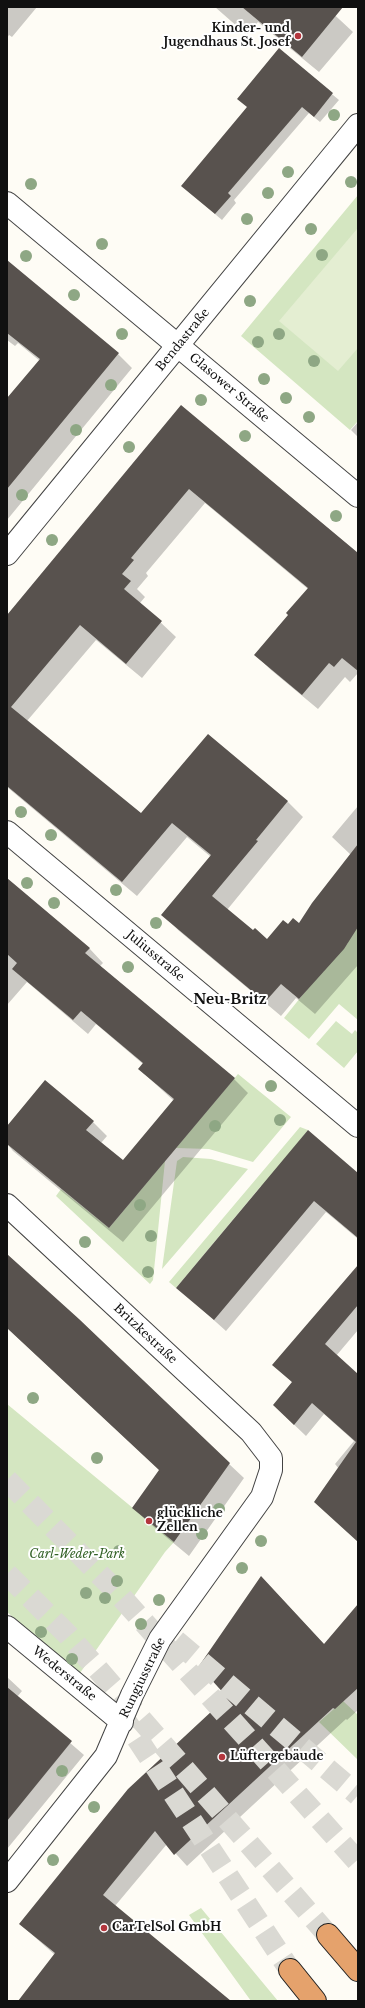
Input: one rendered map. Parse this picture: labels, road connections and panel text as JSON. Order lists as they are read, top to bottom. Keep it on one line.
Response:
{"streets":{"street":["Bendastraße","Glasower Straße","Juliusstraße","Britzkestraße","Wederstraße","Rungiusstraße"]},"crossings":[["Bendastraße","Glasower Straße"],["Britzkestraße","Rungiusstraße"],["Wederstraße","Rungiusstraße"]],"districts":["Neu-Britz"],"parks":["Carl-Weder-Park"],"places":["Kinder- und Jugendhaus St. Josef","glückliche Zellen","Lüftergebäude","CarTelSol GmbH"]}
